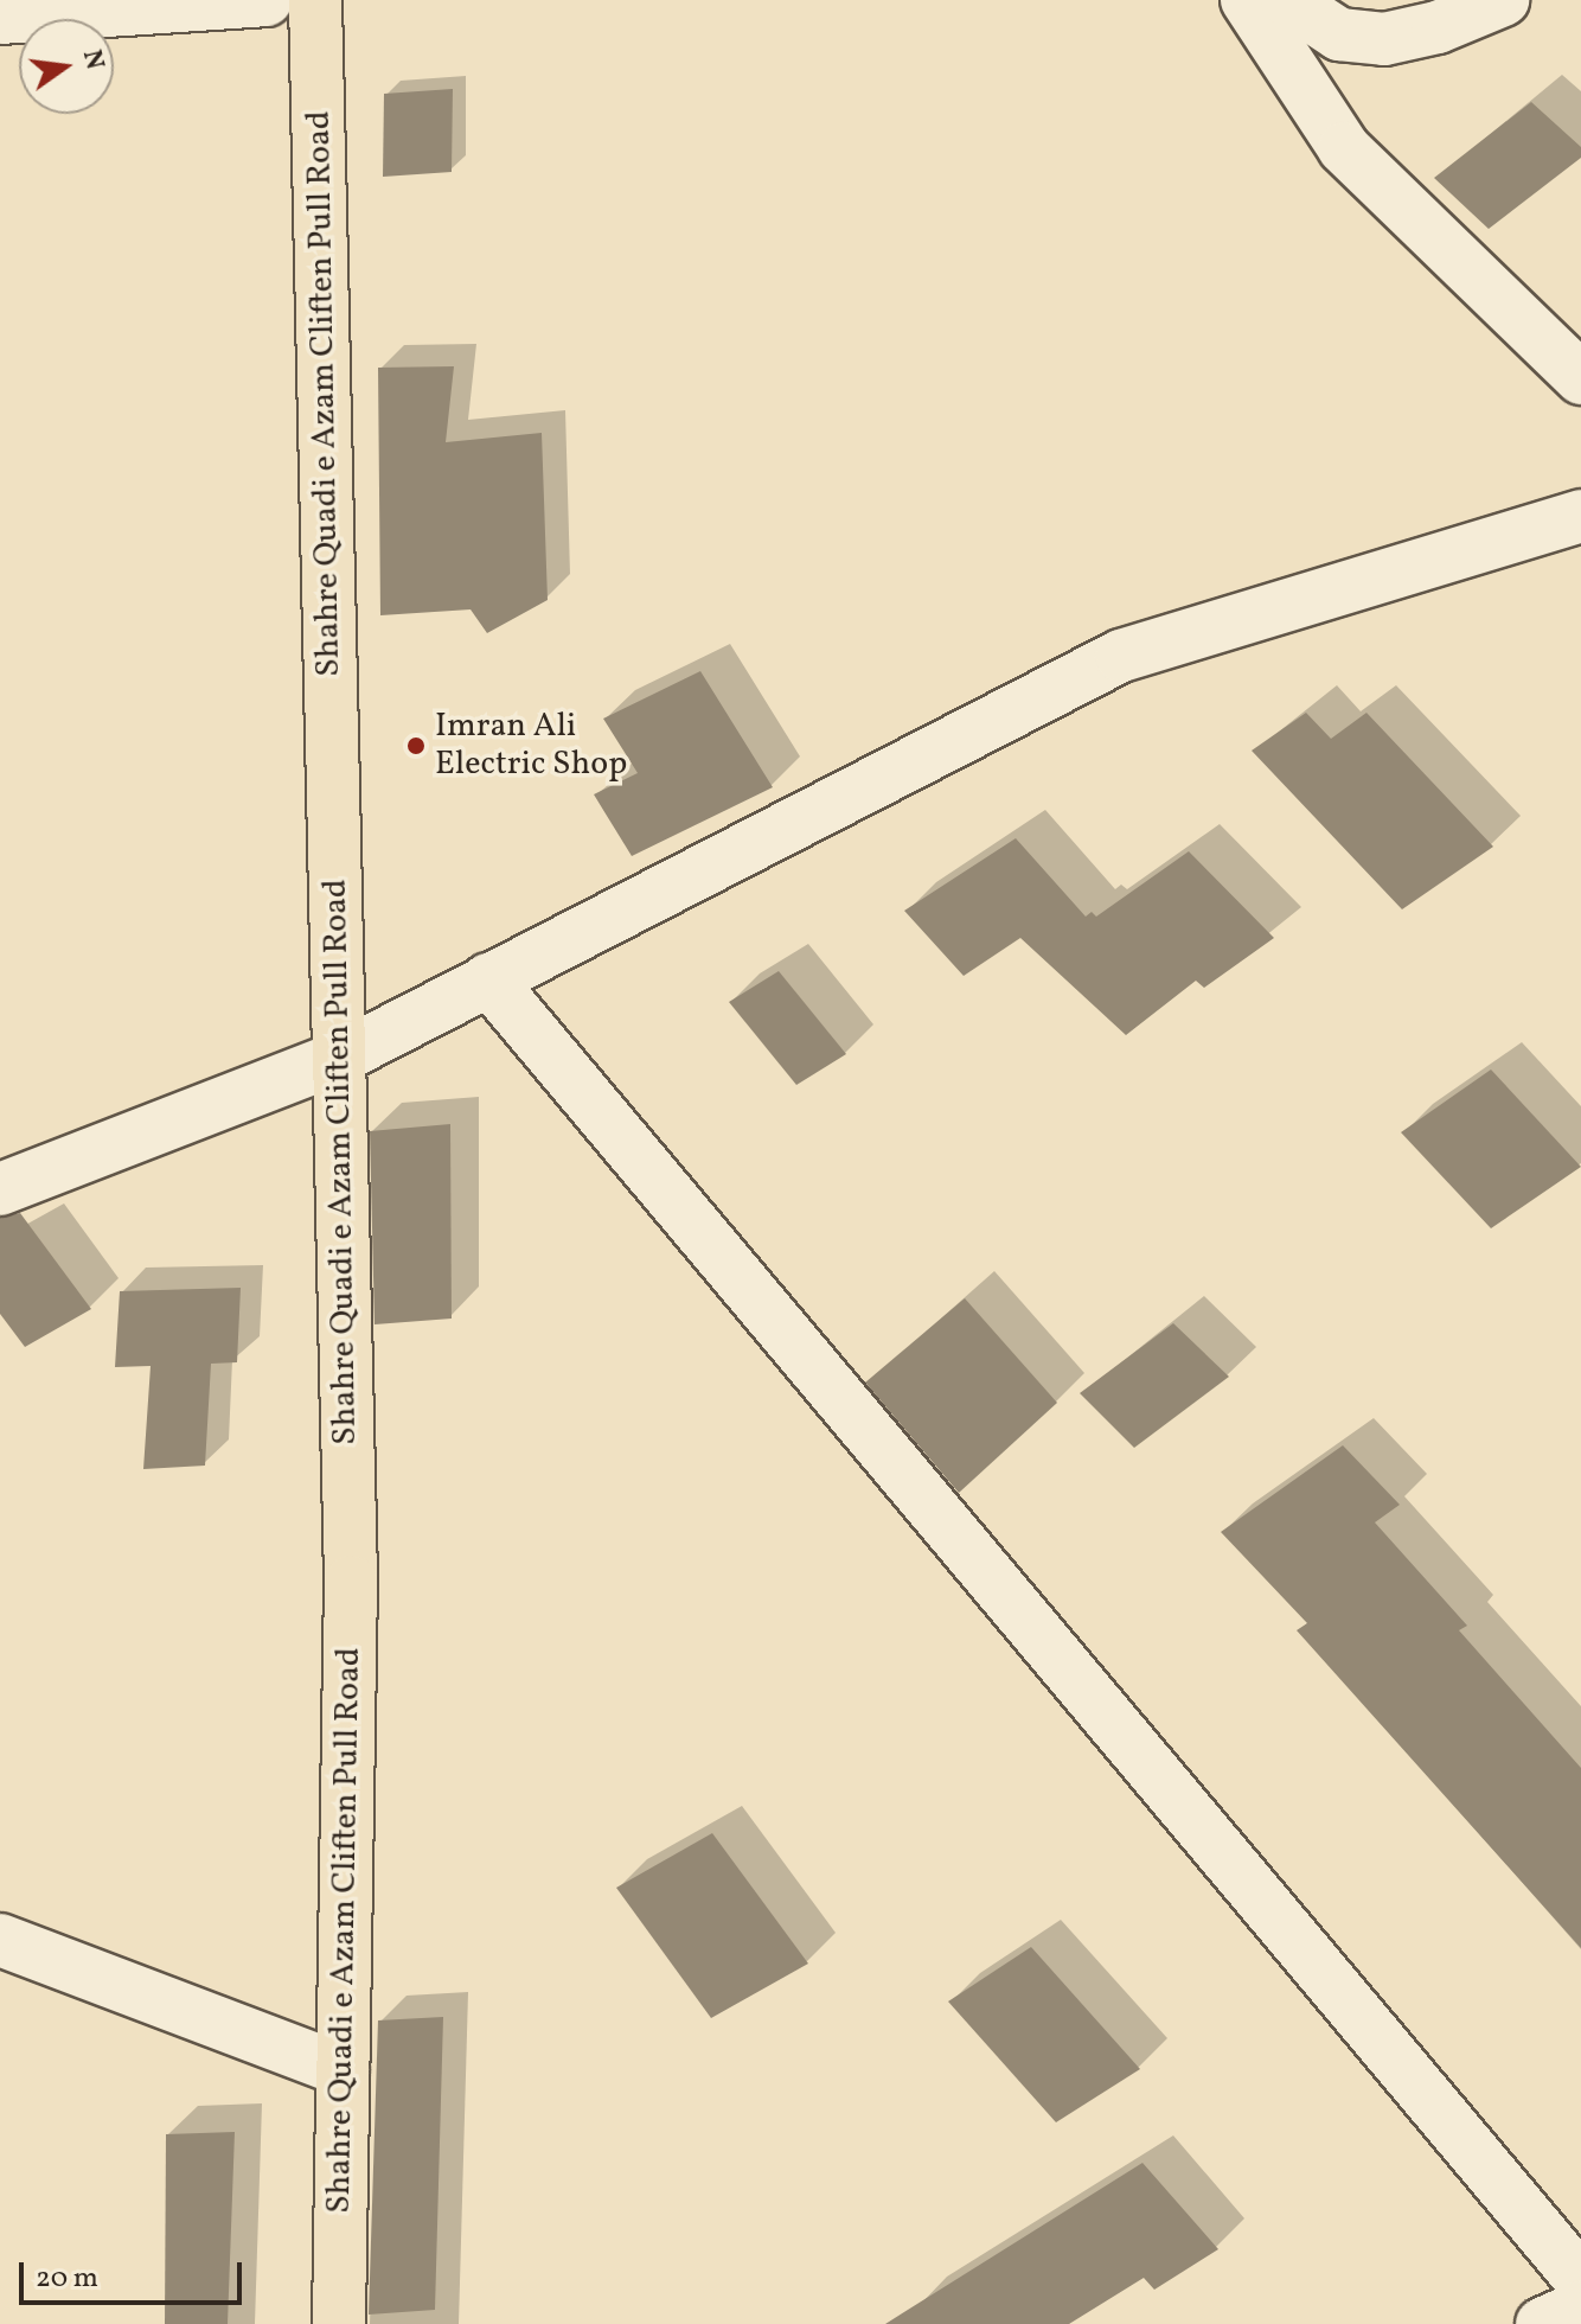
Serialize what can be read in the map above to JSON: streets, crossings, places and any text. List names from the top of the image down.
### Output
{
  "streets": {
    "highway": ["Shahre Quadi e Azam Cliften Pull Road"]
  },
  "places": ["Imran Ali Electric Shop"],
  "scale_bar": "20 m",
  "north": "right"
}
